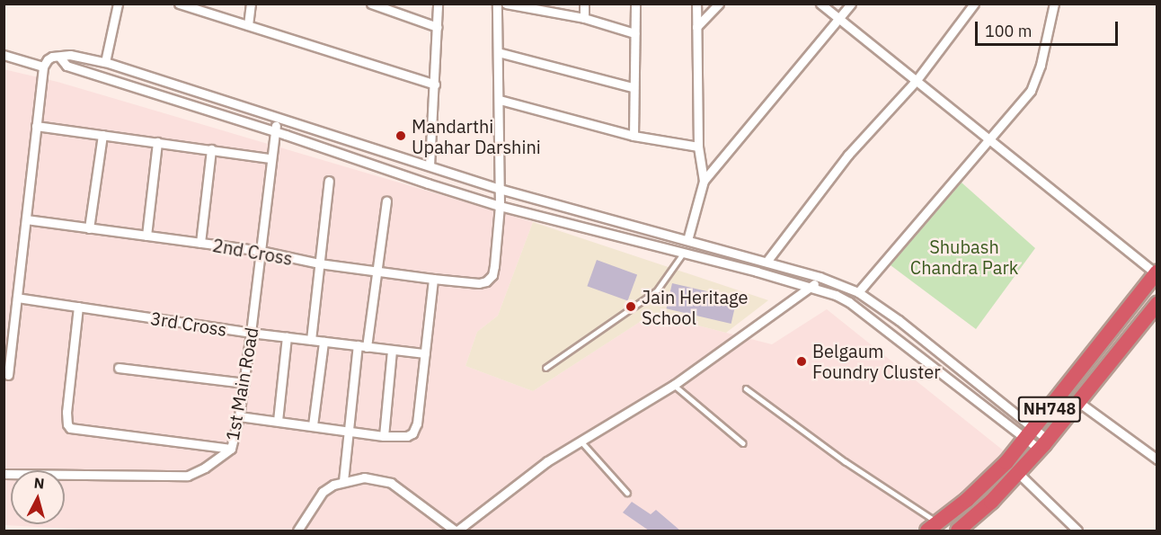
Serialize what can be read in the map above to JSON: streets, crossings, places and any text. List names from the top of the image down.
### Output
{
  "streets": {
    "highway": ["NH748"],
    "street": ["2nd Cross", "3rd Cross", "1st Main Road"]
  },
  "crossings": [
    ["2nd Cross", "1st Main Road"],
    ["3rd Cross", "1st Main Road"]
  ],
  "parks": ["Shubash Chandra Park"],
  "places": ["Mandarthi Upahar Darshini", "Jain Heritage School", "Belgaum Foundry Cluster"],
  "scale_bar": "100 m",
  "north": "top"
}
